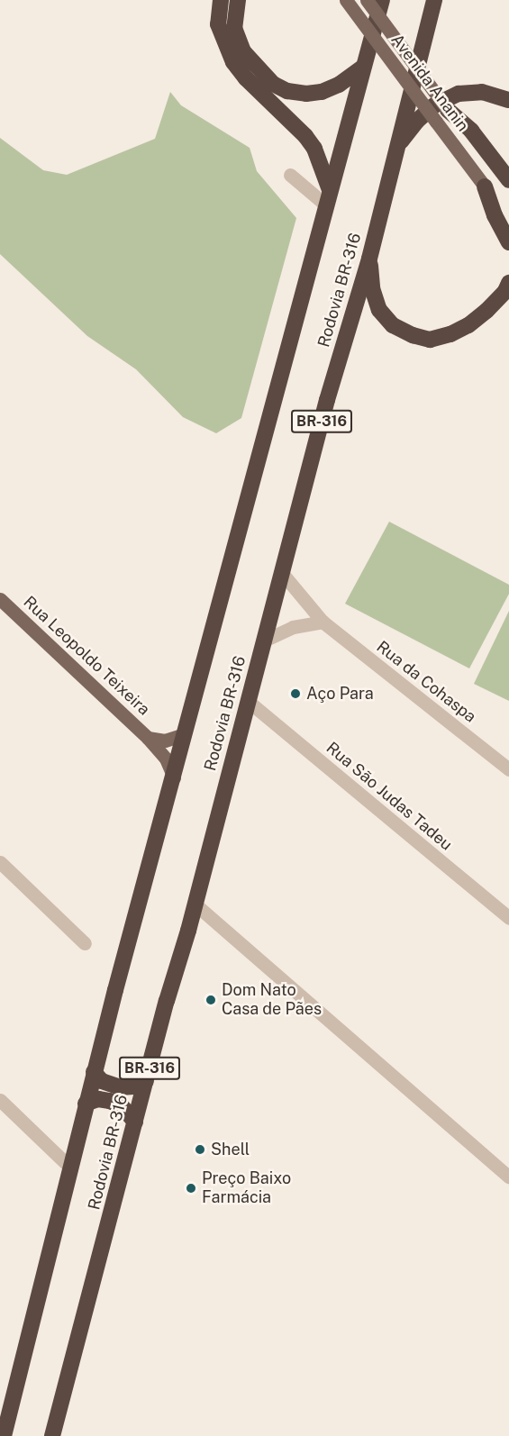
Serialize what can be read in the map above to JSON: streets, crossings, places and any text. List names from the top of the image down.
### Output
{
  "streets": {
    "highway": ["Rodovia BR-316", "BR-316"],
    "main road": ["Avenida Ananin", "Rua Leopoldo Teixeira"],
    "street": ["Rua da Cohaspa", "Rua São Judas Tadeu"]
  },
  "crossings": [
    ["Rodovia BR-316", "BR-316"],
    ["Rodovia BR-316", "Rua Leopoldo Teixeira"],
    ["Rodovia BR-316", "Rua da Cohaspa"],
    ["Rodovia BR-316", "Rua São Judas Tadeu"],
    ["BR-316", "Rua Leopoldo Teixeira"]
  ],
  "places": [
    "Aço Para",
    "Dom Nato Casa de Pães",
    "Shell",
    "Preço Baixo Farmácia"
  ]
}
